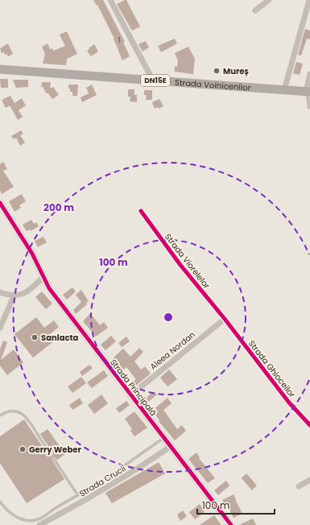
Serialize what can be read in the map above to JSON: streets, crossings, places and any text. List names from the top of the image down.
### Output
{
  "streets": {
    "main road": ["DN15E", "Strada Voinicenilor"],
    "street": [
      "Strada Viorelelor",
      "Aleea Nordan",
      "Strada Ghioceilor",
      "Strada Principală",
      "Strada Crucii"
    ]
  },
  "crossings": [
    ["Strada Viorelelor", "Aleea Nordan"],
    ["Strada Viorelelor", "Strada Ghioceilor"],
    ["Aleea Nordan", "Strada Ghioceilor"],
    ["Aleea Nordan", "Strada Principală"],
    ["Strada Principală", "Strada Crucii"]
  ],
  "places": ["Mureș", "Sanlacta", "Gerry Weber"],
  "house_numbers": ["1"],
  "scale_bar": "100 m",
  "rings": ["200 m", "100 m"]
}
